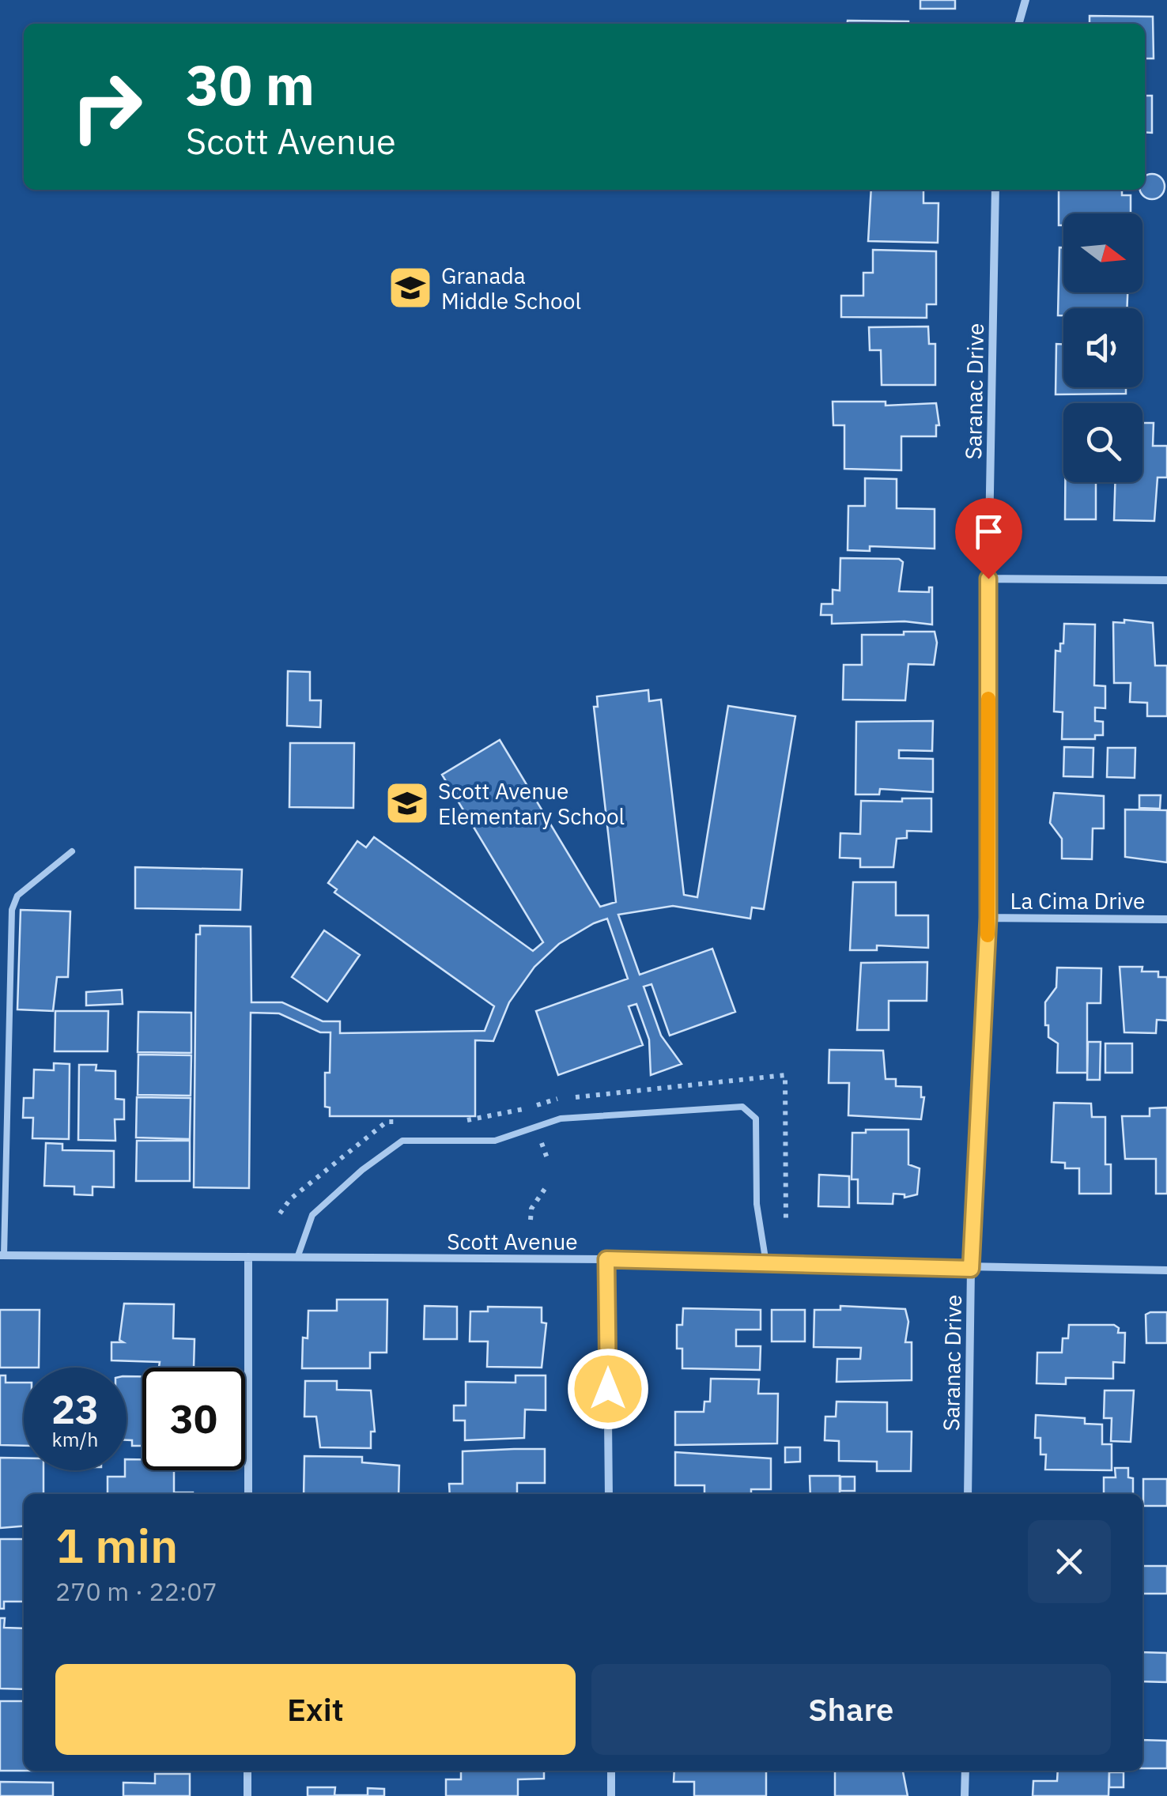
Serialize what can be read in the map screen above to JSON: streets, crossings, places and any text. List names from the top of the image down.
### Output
{
  "streets": {
    "street": ["Saranac Drive", "La Cima Drive", "Scott Avenue"]
  },
  "crossings": [
    ["Saranac Drive", "La Cima Drive"],
    ["Saranac Drive", "Scott Avenue"]
  ],
  "places": {
    "school or university": ["Granada Middle School", "Scott Avenue Elementary School"]
  },
  "north": "right",
  "page": {
    "turn": ["30 m", "Scott Avenue"],
    "speed": "23 km/h",
    "limit": "30",
    "heading": ["1 min", "270 m · 22:07"],
    "buttons": ["Exit", "Share"]
  }
}
